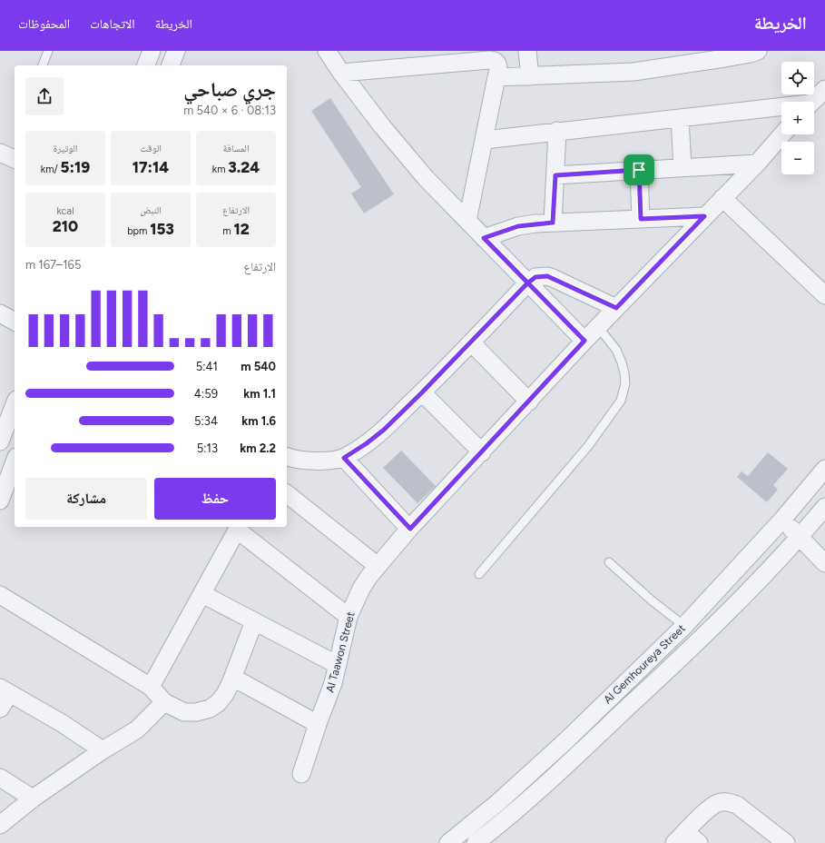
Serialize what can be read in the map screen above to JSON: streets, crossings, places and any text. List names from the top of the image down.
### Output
{
  "streets": {
    "street": ["Al Taawon Street", "Al Gemhoureya Street"]
  },
  "page": {
    "header": "الخريطة",
    "nav": ["الخريطة", "الاتجاهات", "المحفوظات"],
    "map_buttons": ["+", "−"],
    "heading": ["جري صباحي", "08:13 · 6 × 540 m"],
    "stats": [
      ["المسافة", "3.24 km"],
      ["الوقت", "17:14"],
      ["الوتيرة", "5:19 /km"],
      ["الارتفاع", "12 m"],
      ["النبض", "153 bpm"],
      ["kcal", "210"]
    ],
    "chart": ["الارتفاع", "165–167 m"],
    "list": [
      {
        "name": "540 m",
        "note": "5:41"
      },
      {
        "name": "1.1 km",
        "note": "4:59"
      },
      {
        "name": "1.6 km",
        "note": "5:34"
      },
      {
        "name": "2.2 km",
        "note": "5:13"
      }
    ],
    "buttons": ["حفظ", "مشاركة"]
  }
}
